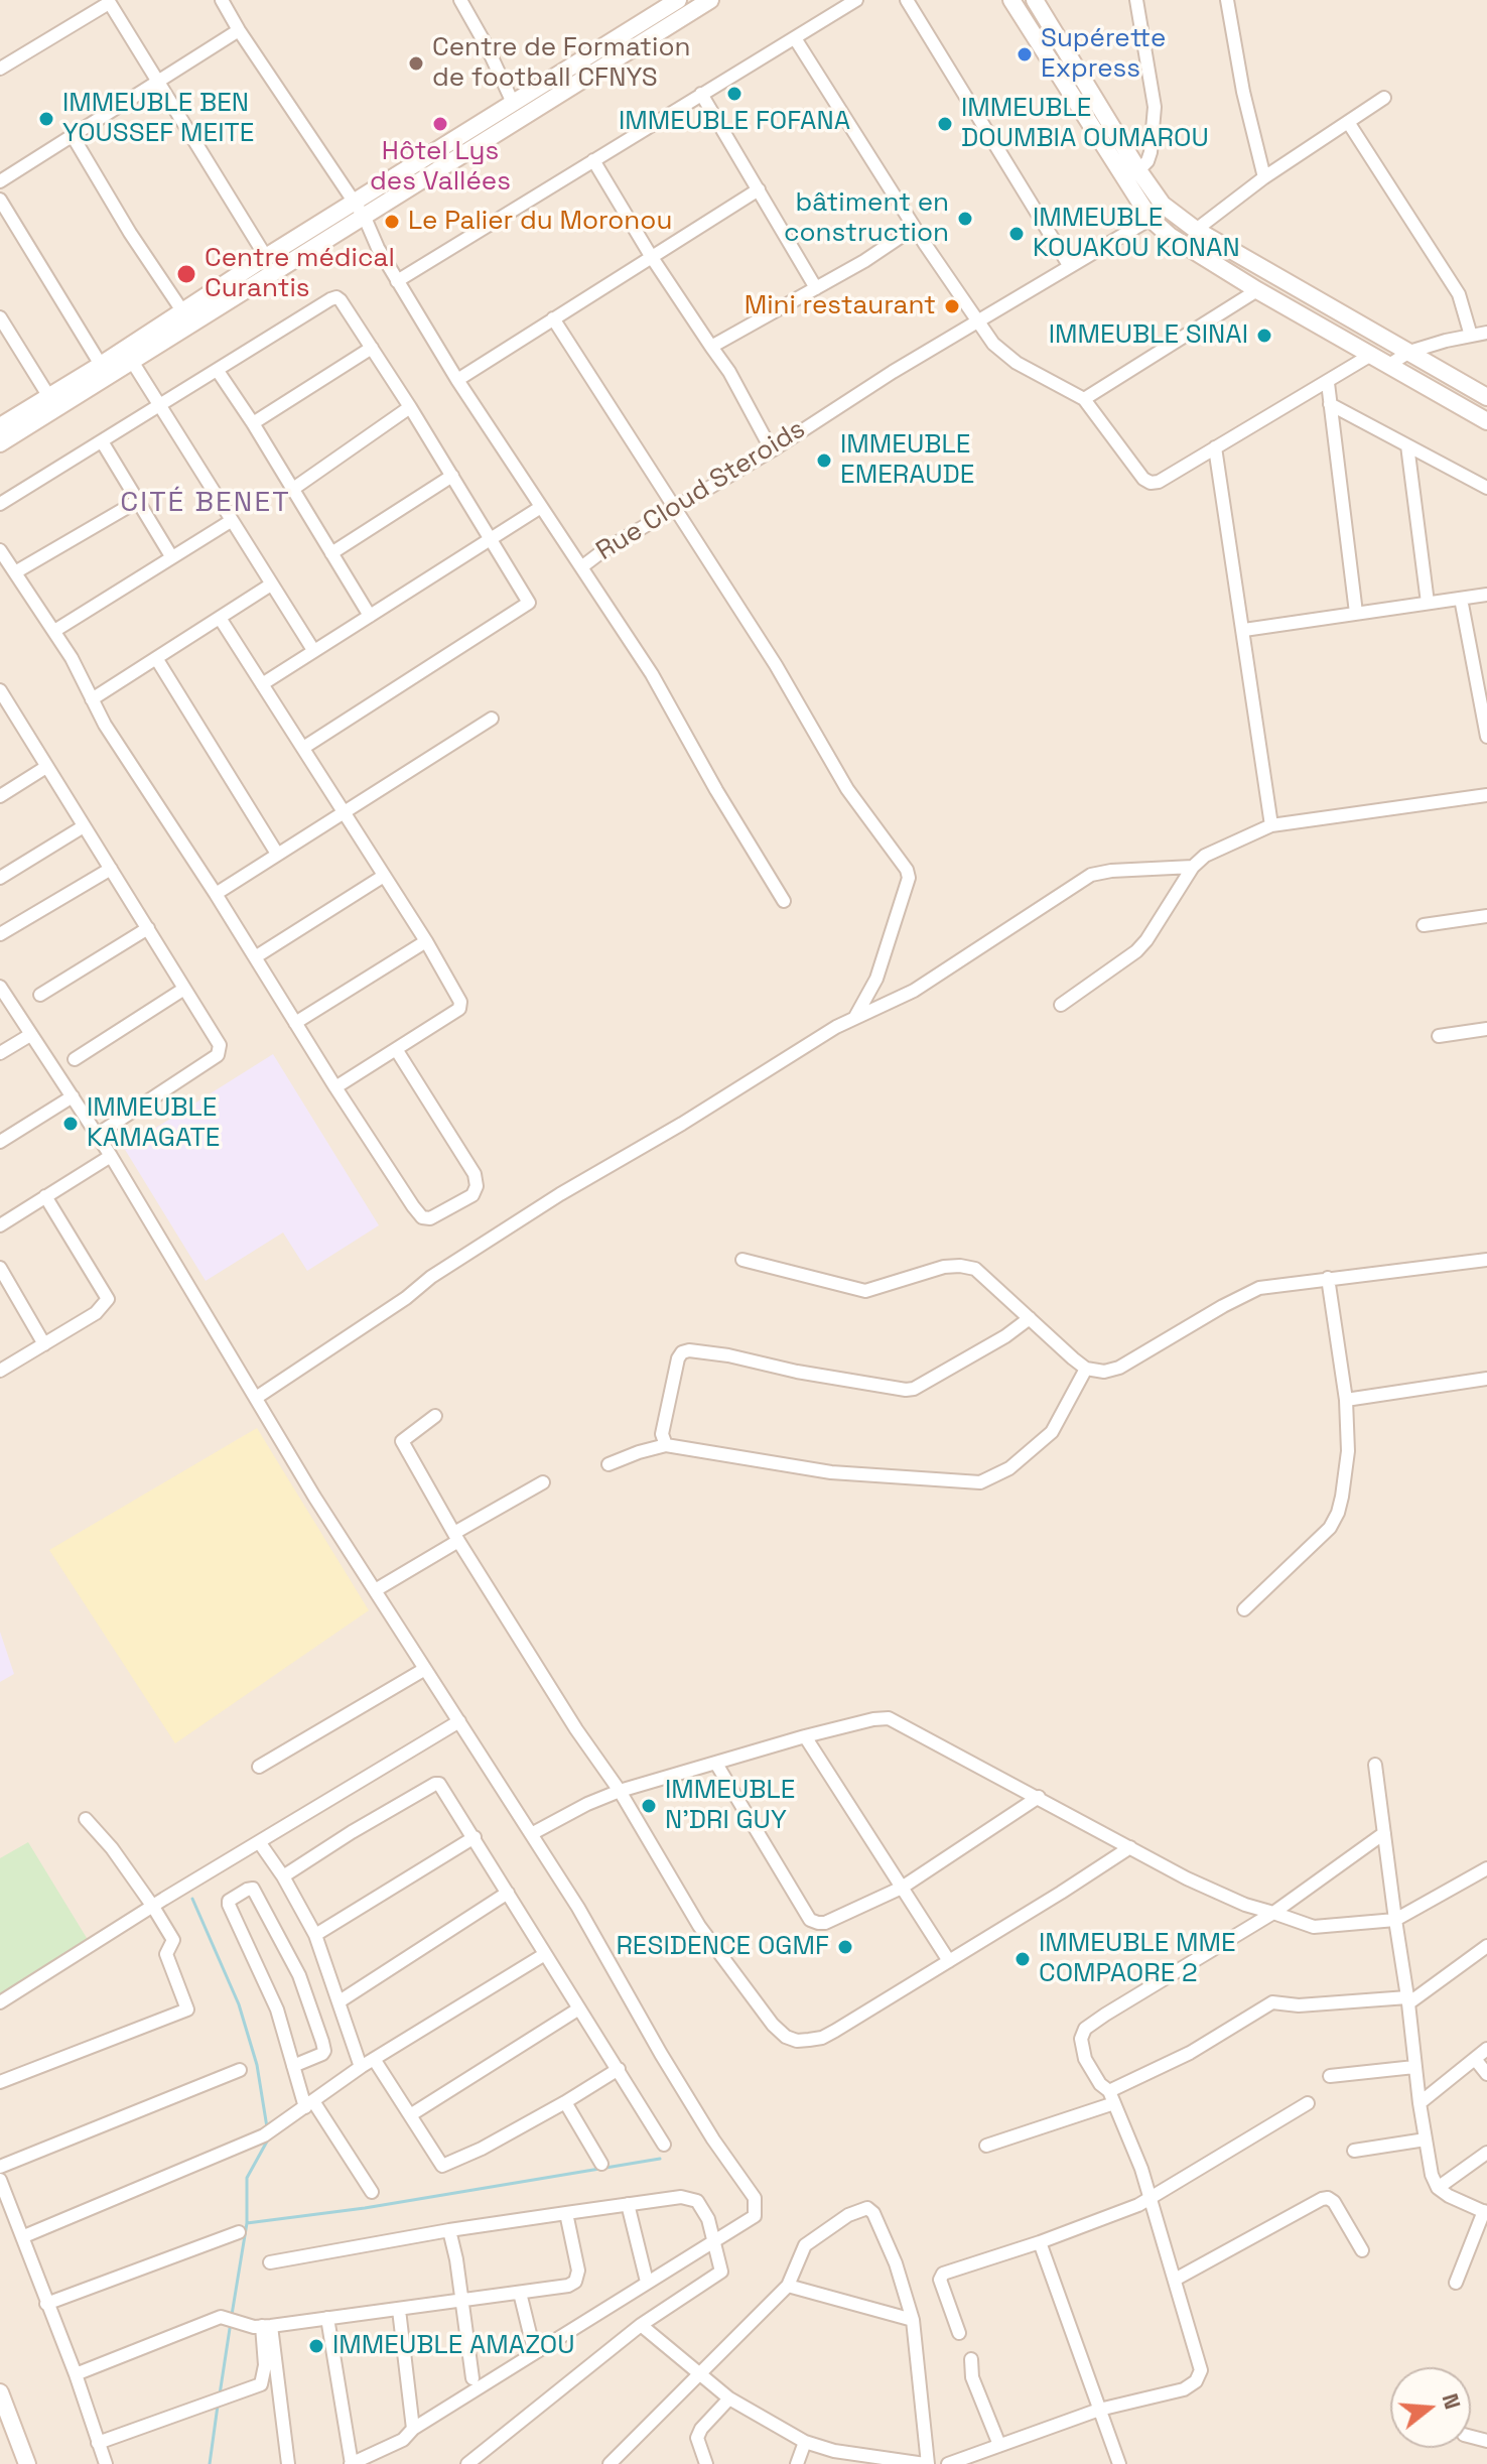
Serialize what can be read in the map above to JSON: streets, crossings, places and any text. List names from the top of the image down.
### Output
{
  "streets": {
    "street": ["Rue Cloud Steroids"]
  },
  "districts": ["CITÉ BENET"],
  "places": [
    "Supérette Express",
    "Centre de Formation de football CFNYS",
    "IMMEUBLE FOFANA",
    "IMMEUBLE BEN YOUSSEF MEITE",
    "Hôtel Lys des Vallées",
    "IMMEUBLE DOUMBIA OUMAROU",
    "bâtiment en construction",
    "Le Palier du Moronou",
    "IMMEUBLE KOUAKOU KONAN",
    "Centre médical Curantis",
    "Mini restaurant",
    "IMMEUBLE SINAI",
    "IMMEUBLE EMERAUDE",
    "IMMEUBLE KAMAGATE",
    "IMMEUBLE N'DRI GUY",
    "RESIDENCE OGMF",
    "IMMEUBLE MME COMPAORE 2",
    "IMMEUBLE AMAZOU"
  ],
  "north": "right"
}
